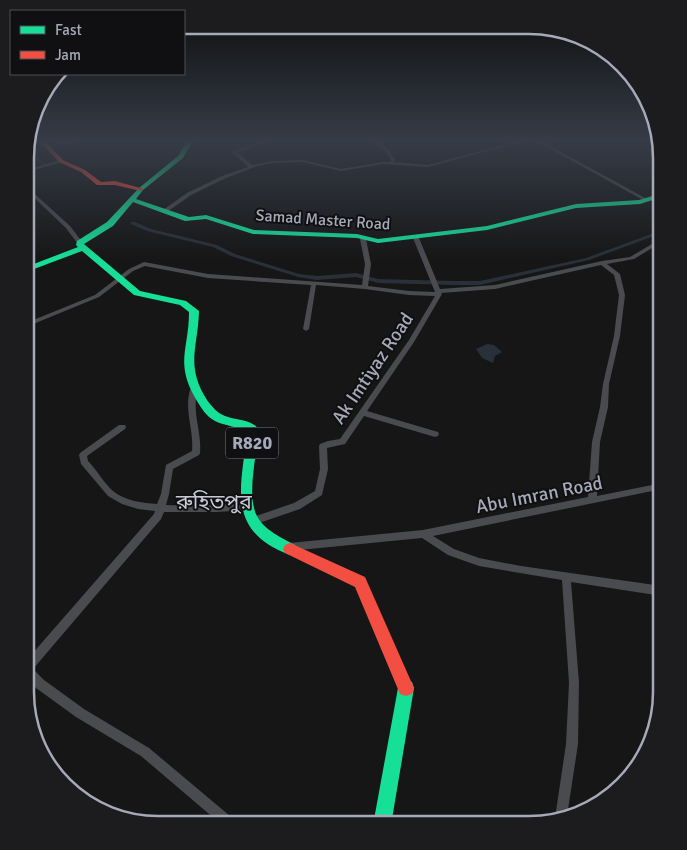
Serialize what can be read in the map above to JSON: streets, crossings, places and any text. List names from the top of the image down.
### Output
{
  "streets": {
    "main road": ["Samad Master Road", "R820"],
    "street": ["Ak Imtiyaz Road", "Abu Imran Road"]
  },
  "crossings": [
    ["Ak Imtiyaz Road", "R820"]
  ],
  "districts": ["রুহিতপুর"],
  "legend": ["Fast", "Jam"]
}
